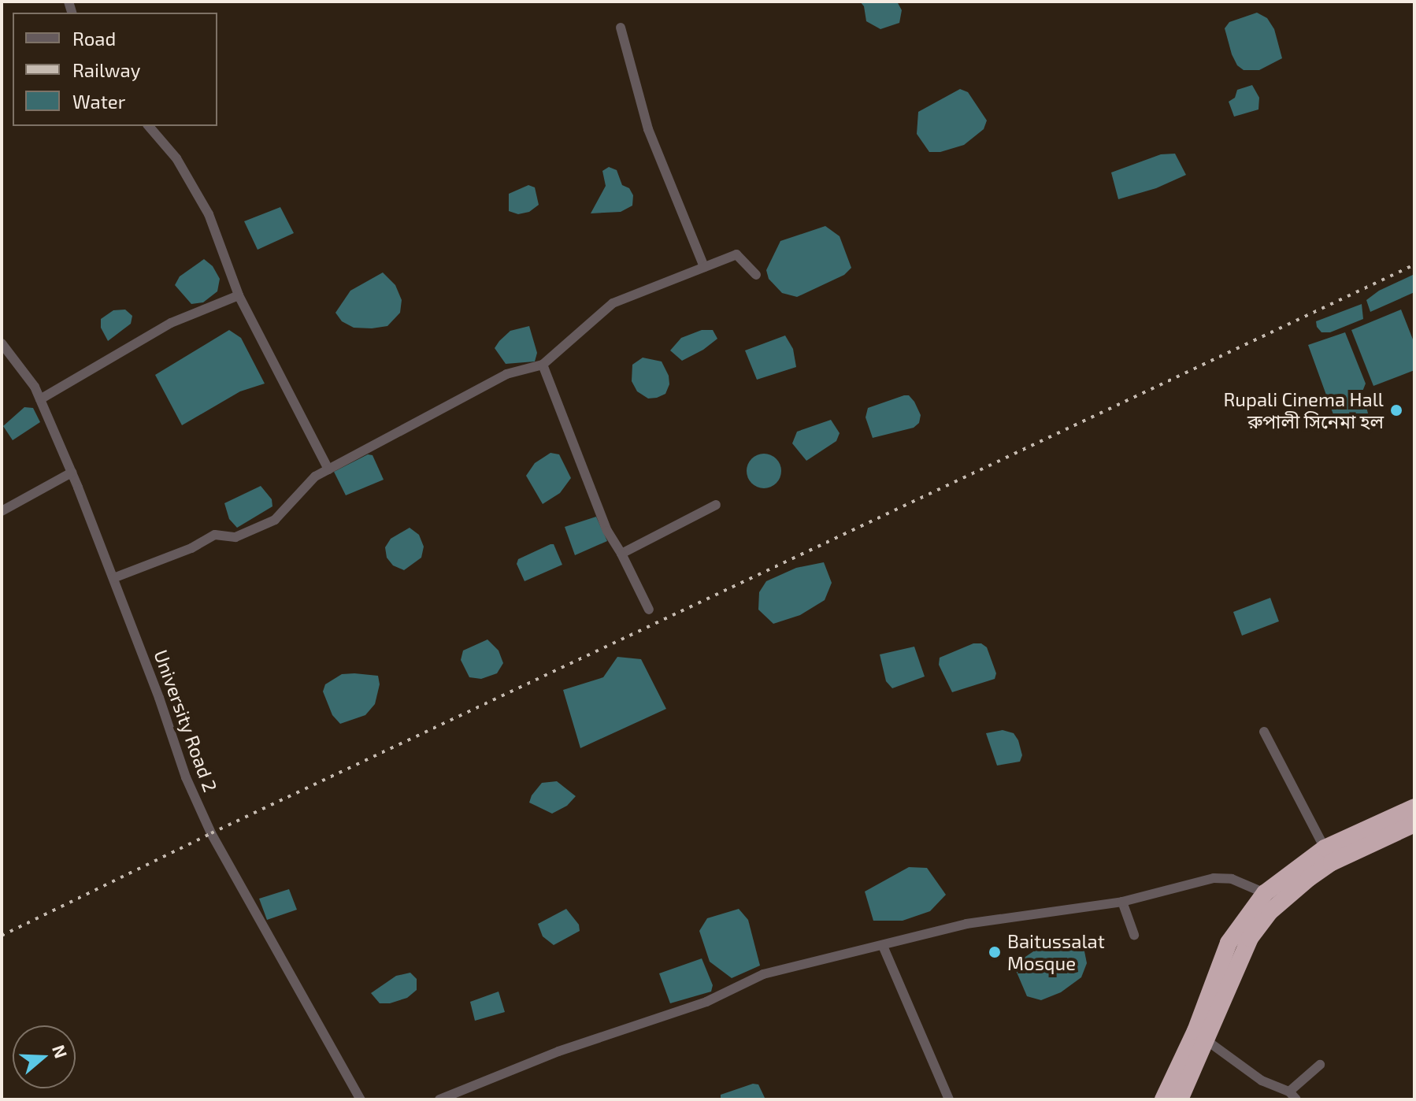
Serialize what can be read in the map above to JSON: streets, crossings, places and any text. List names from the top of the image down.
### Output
{
  "streets": {
    "street": ["University Road 2"]
  },
  "places": ["Rupali Cinema Hall রুপালী সিনেমা হল", "Baitussalat Mosque"],
  "legend": ["Road", "Railway", "Water"],
  "north": "right"
}
